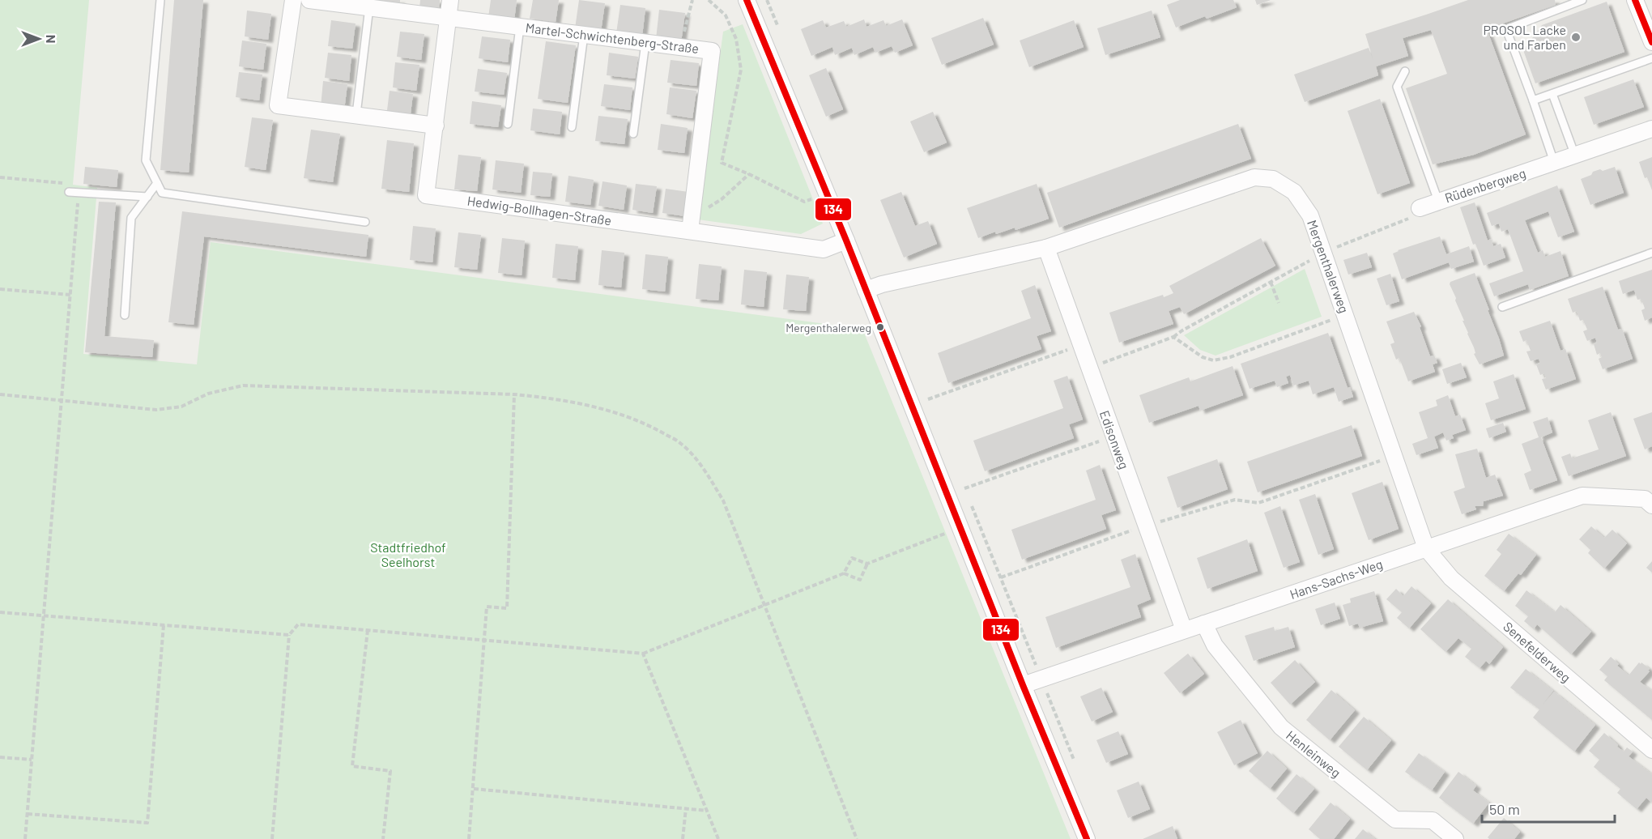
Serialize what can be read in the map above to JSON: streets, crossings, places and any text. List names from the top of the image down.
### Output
{
  "streets": {
    "street": [
      "Martel-Schwichtenberg-Straße",
      "Rüdenbergweg",
      "Hedwig-Bollhagen-Straße",
      "Mergenthalerweg",
      "Edisonweg",
      "Hans-Sachs-Weg",
      "Senefelderweg",
      "Henleinweg"
    ]
  },
  "crossings": [
    ["Martel-Schwichtenberg-Straße", "Hedwig-Bollhagen-Straße"],
    ["Mergenthalerweg", "Edisonweg"],
    ["Mergenthalerweg", "Hans-Sachs-Weg"],
    ["Mergenthalerweg", "Senefelderweg"],
    ["Edisonweg", "Hans-Sachs-Weg"],
    ["Hans-Sachs-Weg", "Senefelderweg"],
    ["Hans-Sachs-Weg", "Henleinweg"]
  ],
  "parks": ["Stadtfriedhof Seelhorst"],
  "places": ["PROSOL Lacke und Farben", "Mergenthalerweg"],
  "lines": ["transit line 134"],
  "scale_bar": "50 m",
  "north": "right"
}
